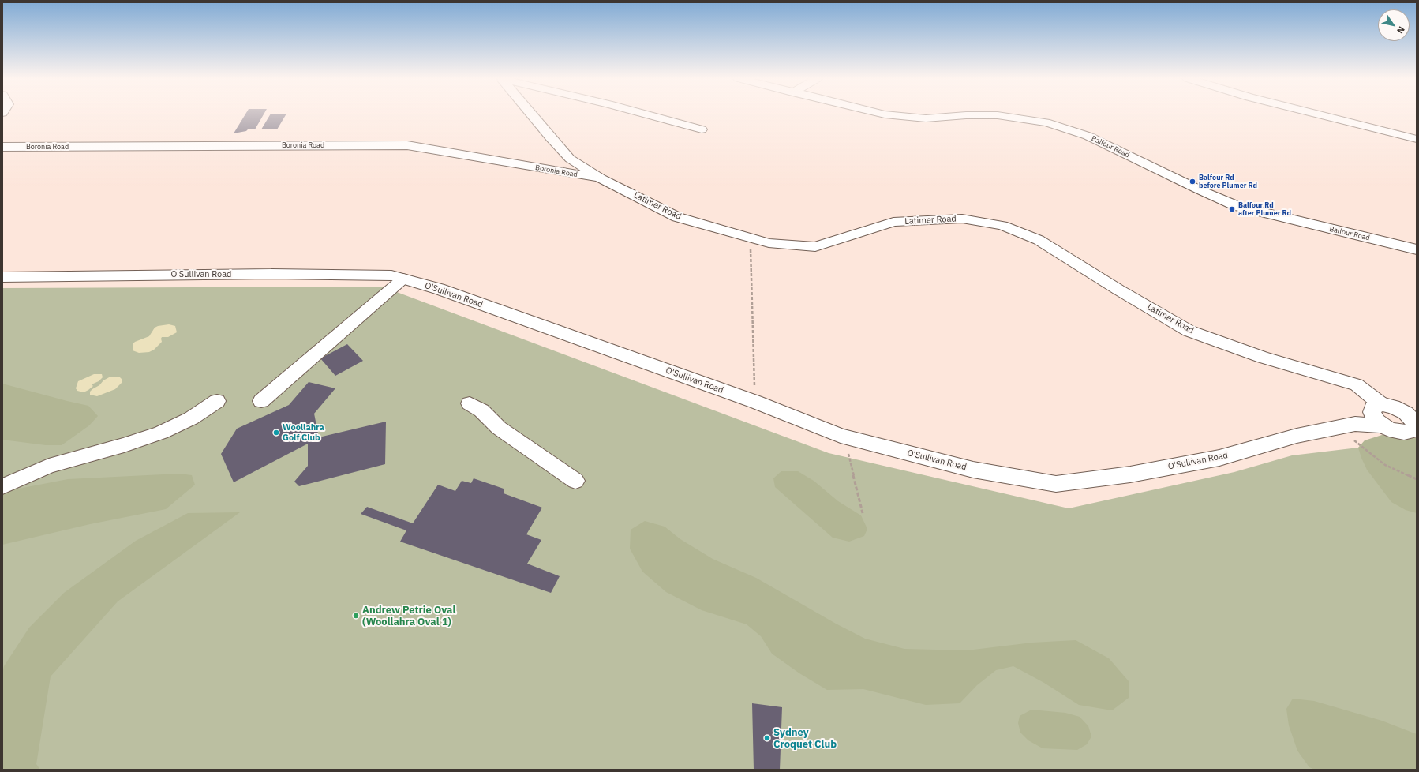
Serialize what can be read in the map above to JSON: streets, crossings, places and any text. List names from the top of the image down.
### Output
{
  "streets": {
    "main road": ["O'Sullivan Road"],
    "street": ["Boronia Road", "Balfour Road", "Latimer Road"]
  },
  "crossings": [
    ["Boronia Road", "Latimer Road"]
  ],
  "places": [
    "Balfour Rd before Plumer Rd",
    "Balfour Rd after Plumer Rd",
    "Woollahra Golf Club",
    "Andrew Petrie Oval (Woollahra Oval 1)",
    "Sydney Croquet Club"
  ],
  "north": "bottom right"
}
